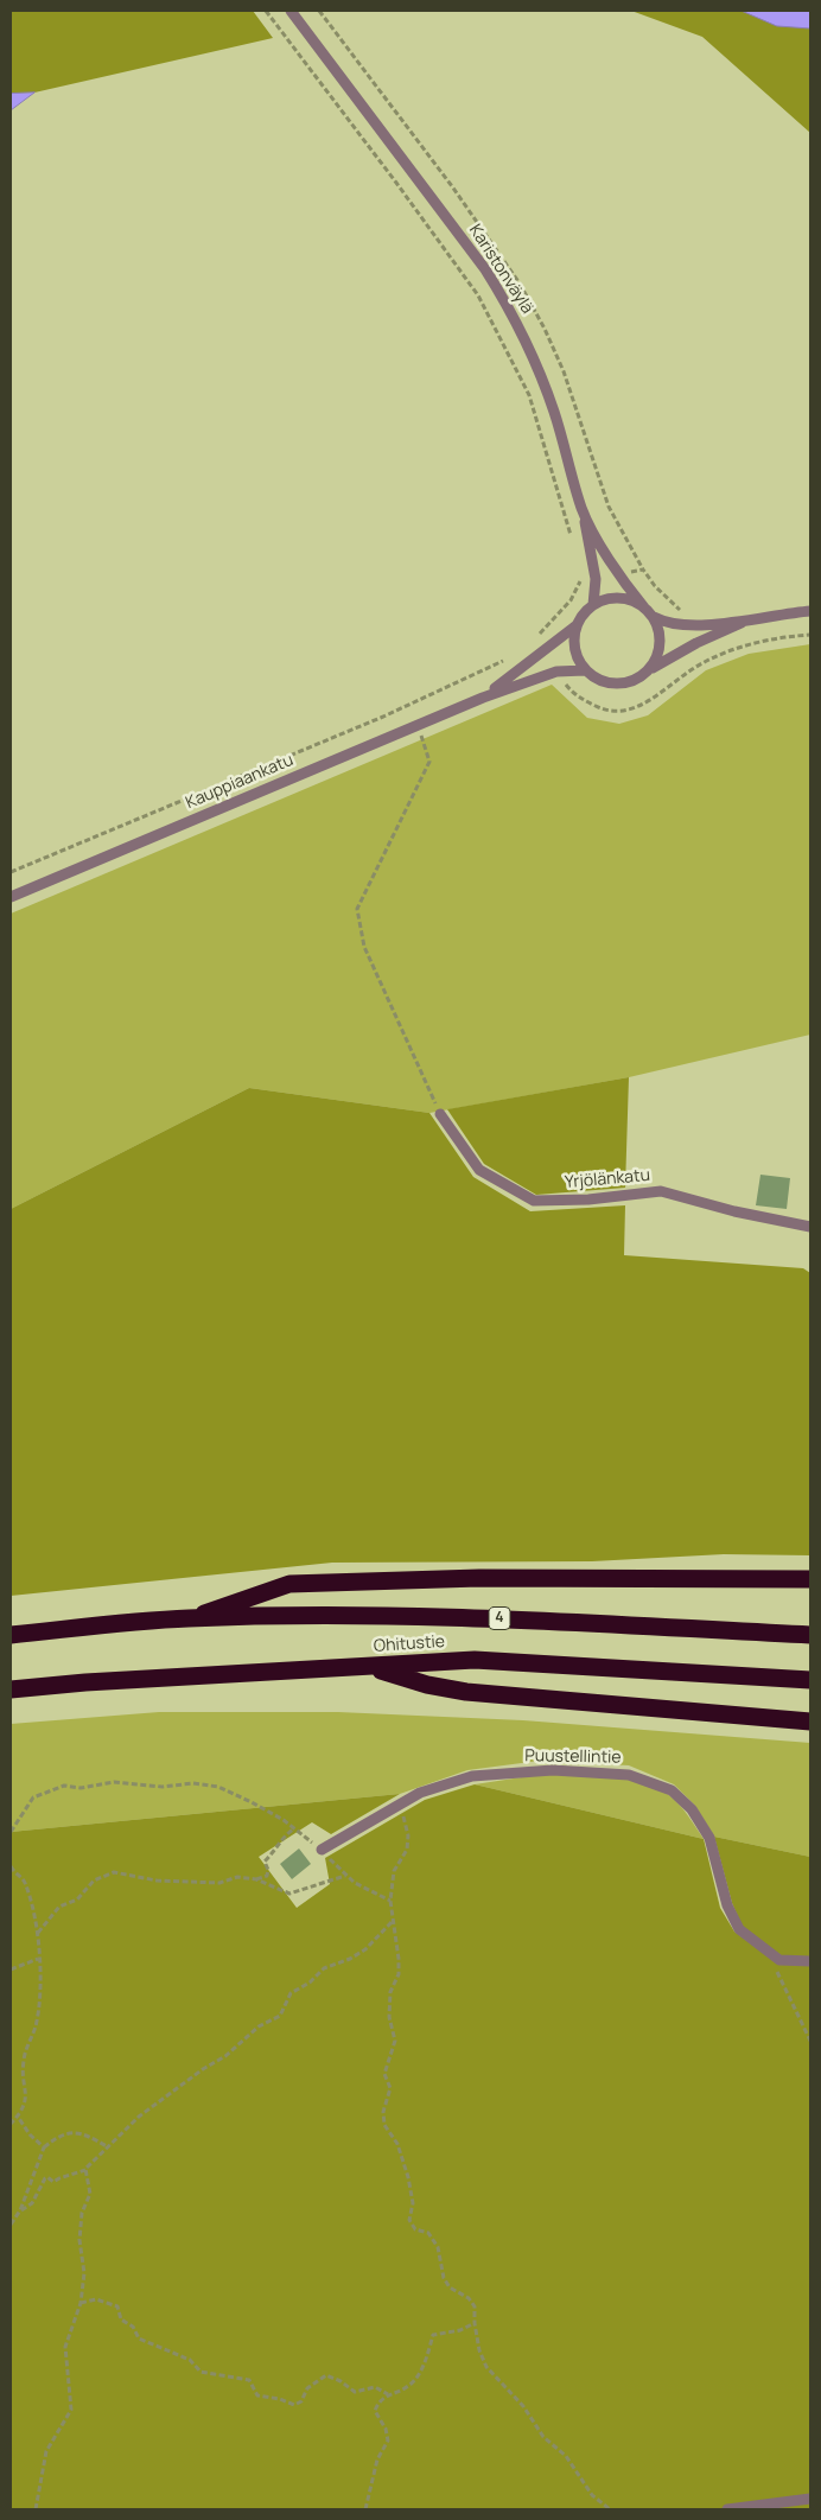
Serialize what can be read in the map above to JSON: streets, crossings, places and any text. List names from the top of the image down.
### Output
{
  "streets": {
    "highway": ["4", "Ohitustie"],
    "street": [
      "Karistonväylä",
      "Kauppiaankatu",
      "Yrjölänkatu",
      "Puustellintie"
    ]
  },
  "crossings": [
    ["Karistonväylä", "Kauppiaankatu"]
  ]
}
